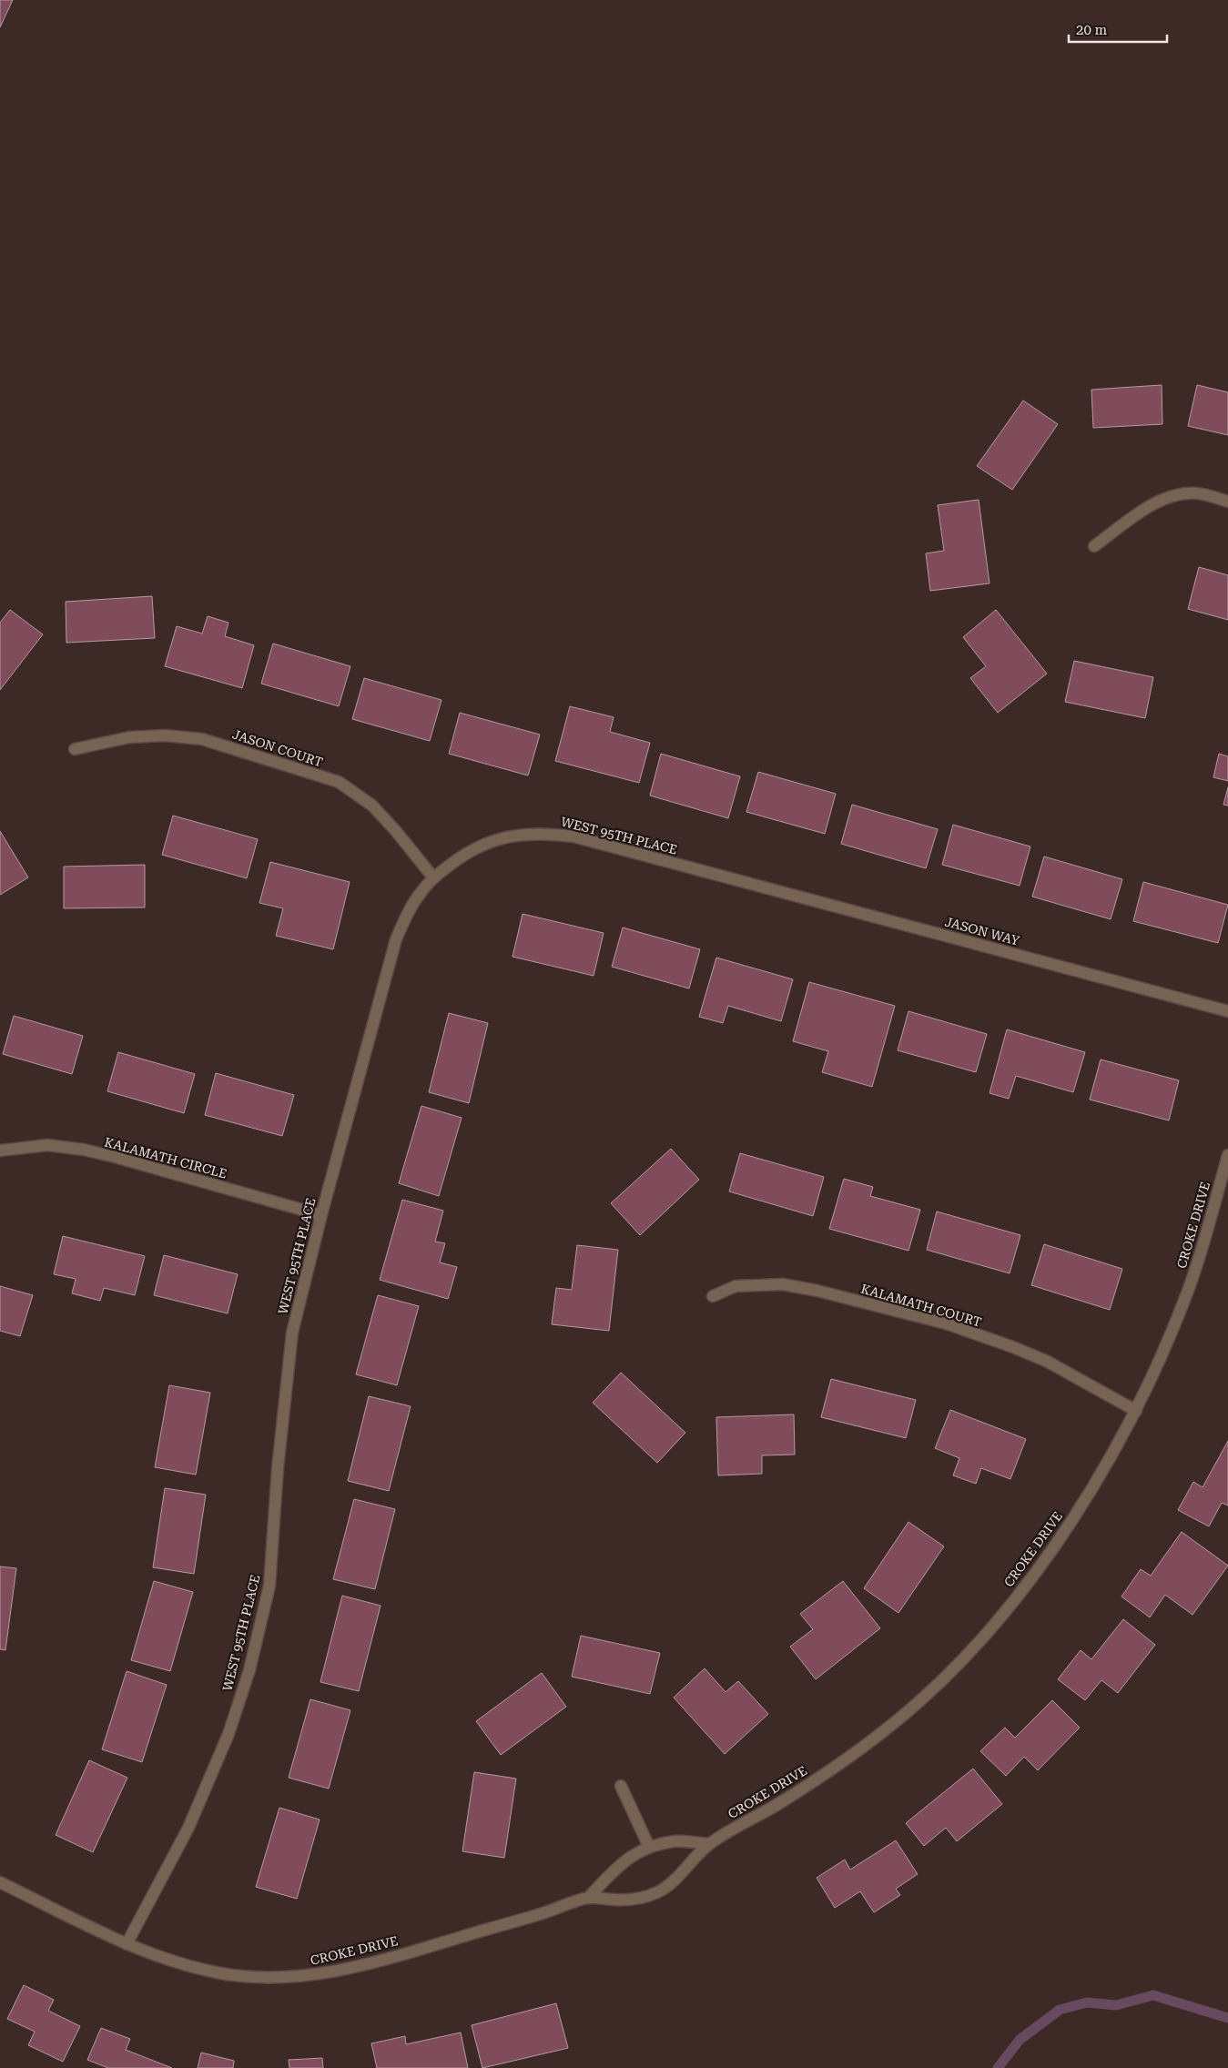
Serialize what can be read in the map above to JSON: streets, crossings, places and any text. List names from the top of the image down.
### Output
{
  "streets": {
    "street": [
      "JASON COURT",
      "WEST 95TH PLACE",
      "JASON WAY",
      "KALAMATH CIRCLE",
      "CROKE DRIVE",
      "KALAMATH COURT"
    ]
  },
  "crossings": [
    ["JASON COURT", "WEST 95TH PLACE"],
    ["WEST 95TH PLACE", "JASON WAY"],
    ["WEST 95TH PLACE", "KALAMATH CIRCLE"],
    ["WEST 95TH PLACE", "CROKE DRIVE"],
    ["CROKE DRIVE", "KALAMATH COURT"]
  ],
  "scale_bar": "20 m"
}
